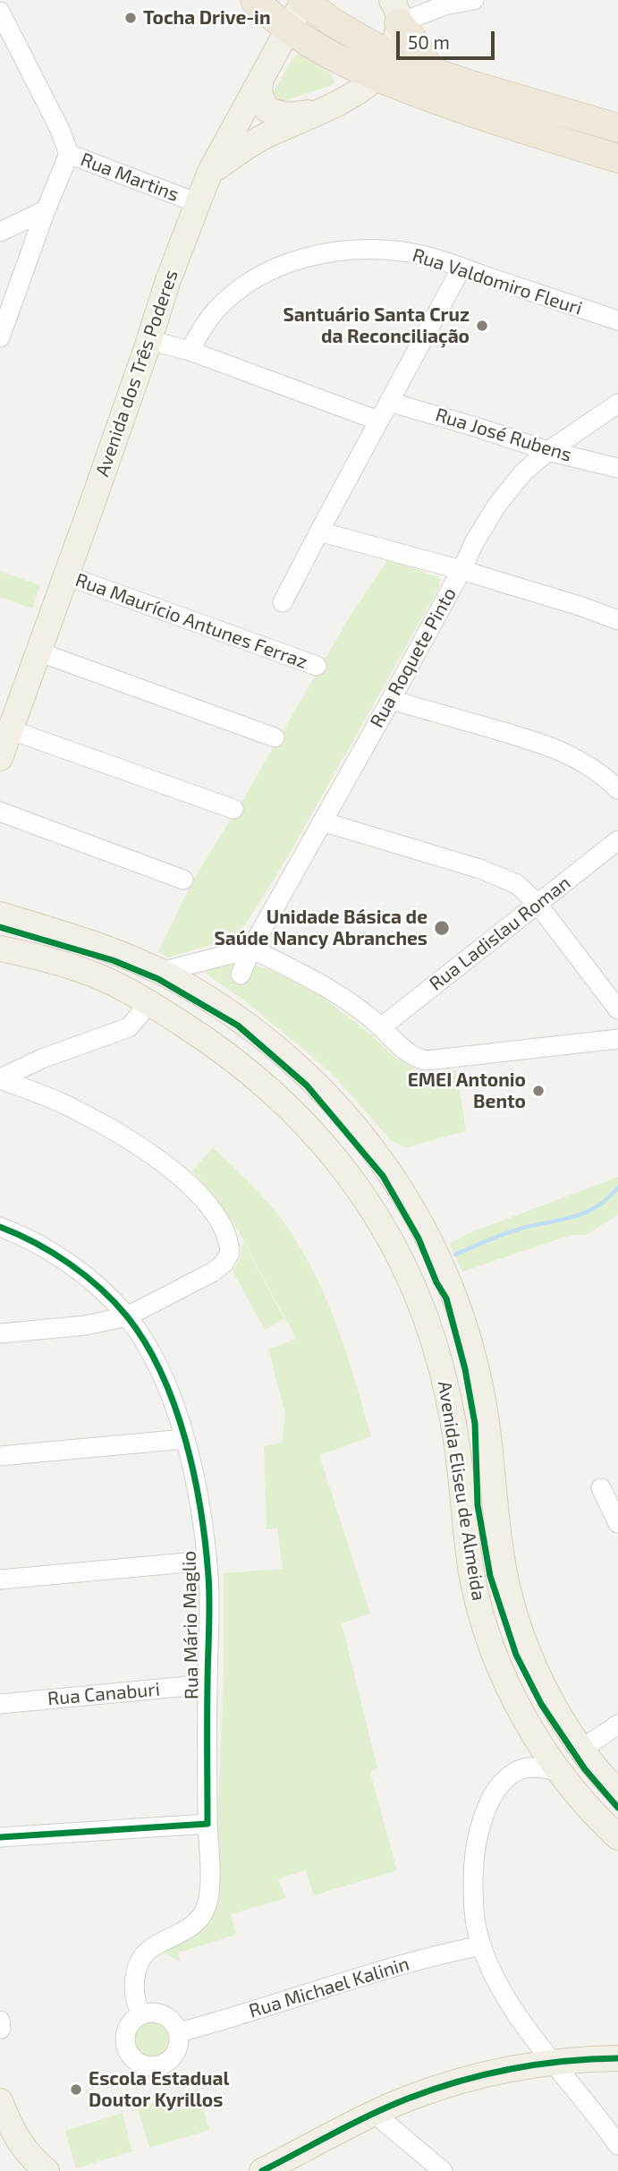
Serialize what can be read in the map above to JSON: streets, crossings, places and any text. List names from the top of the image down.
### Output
{
  "streets": {
    "main road": ["Avenida dos Três Poderes", "Avenida Eliseu de Almeida"],
    "street": [
      "Rua Martins",
      "Rua Valdomiro Fleuri",
      "Rua José Rubens",
      "Rua Maurício Antunes Ferraz",
      "Rua Roquete Pinto",
      "Rua Ladislau Roman",
      "Rua Mário Maglio",
      "Rua Canaburi",
      "Rua Michael Kalinin"
    ]
  },
  "crossings": [
    ["Rua Martins", "Avenida dos Três Poderes"],
    ["Avenida dos Três Poderes", "Rua Maurício Antunes Ferraz"],
    ["Rua José Rubens", "Rua Roquete Pinto"],
    ["Rua Mário Maglio", "Rua Canaburi"],
    ["Rua Mário Maglio", "Rua Michael Kalinin"]
  ],
  "places": [
    "Tocha Drive-in",
    "Santuário Santa Cruz da Reconciliação",
    "Unidade Básica de Saúde Nancy Abranches",
    "EMEI Antonio Bento",
    "Escola Estadual Doutor Kyrillos"
  ],
  "scale_bar": "50 m"
}
